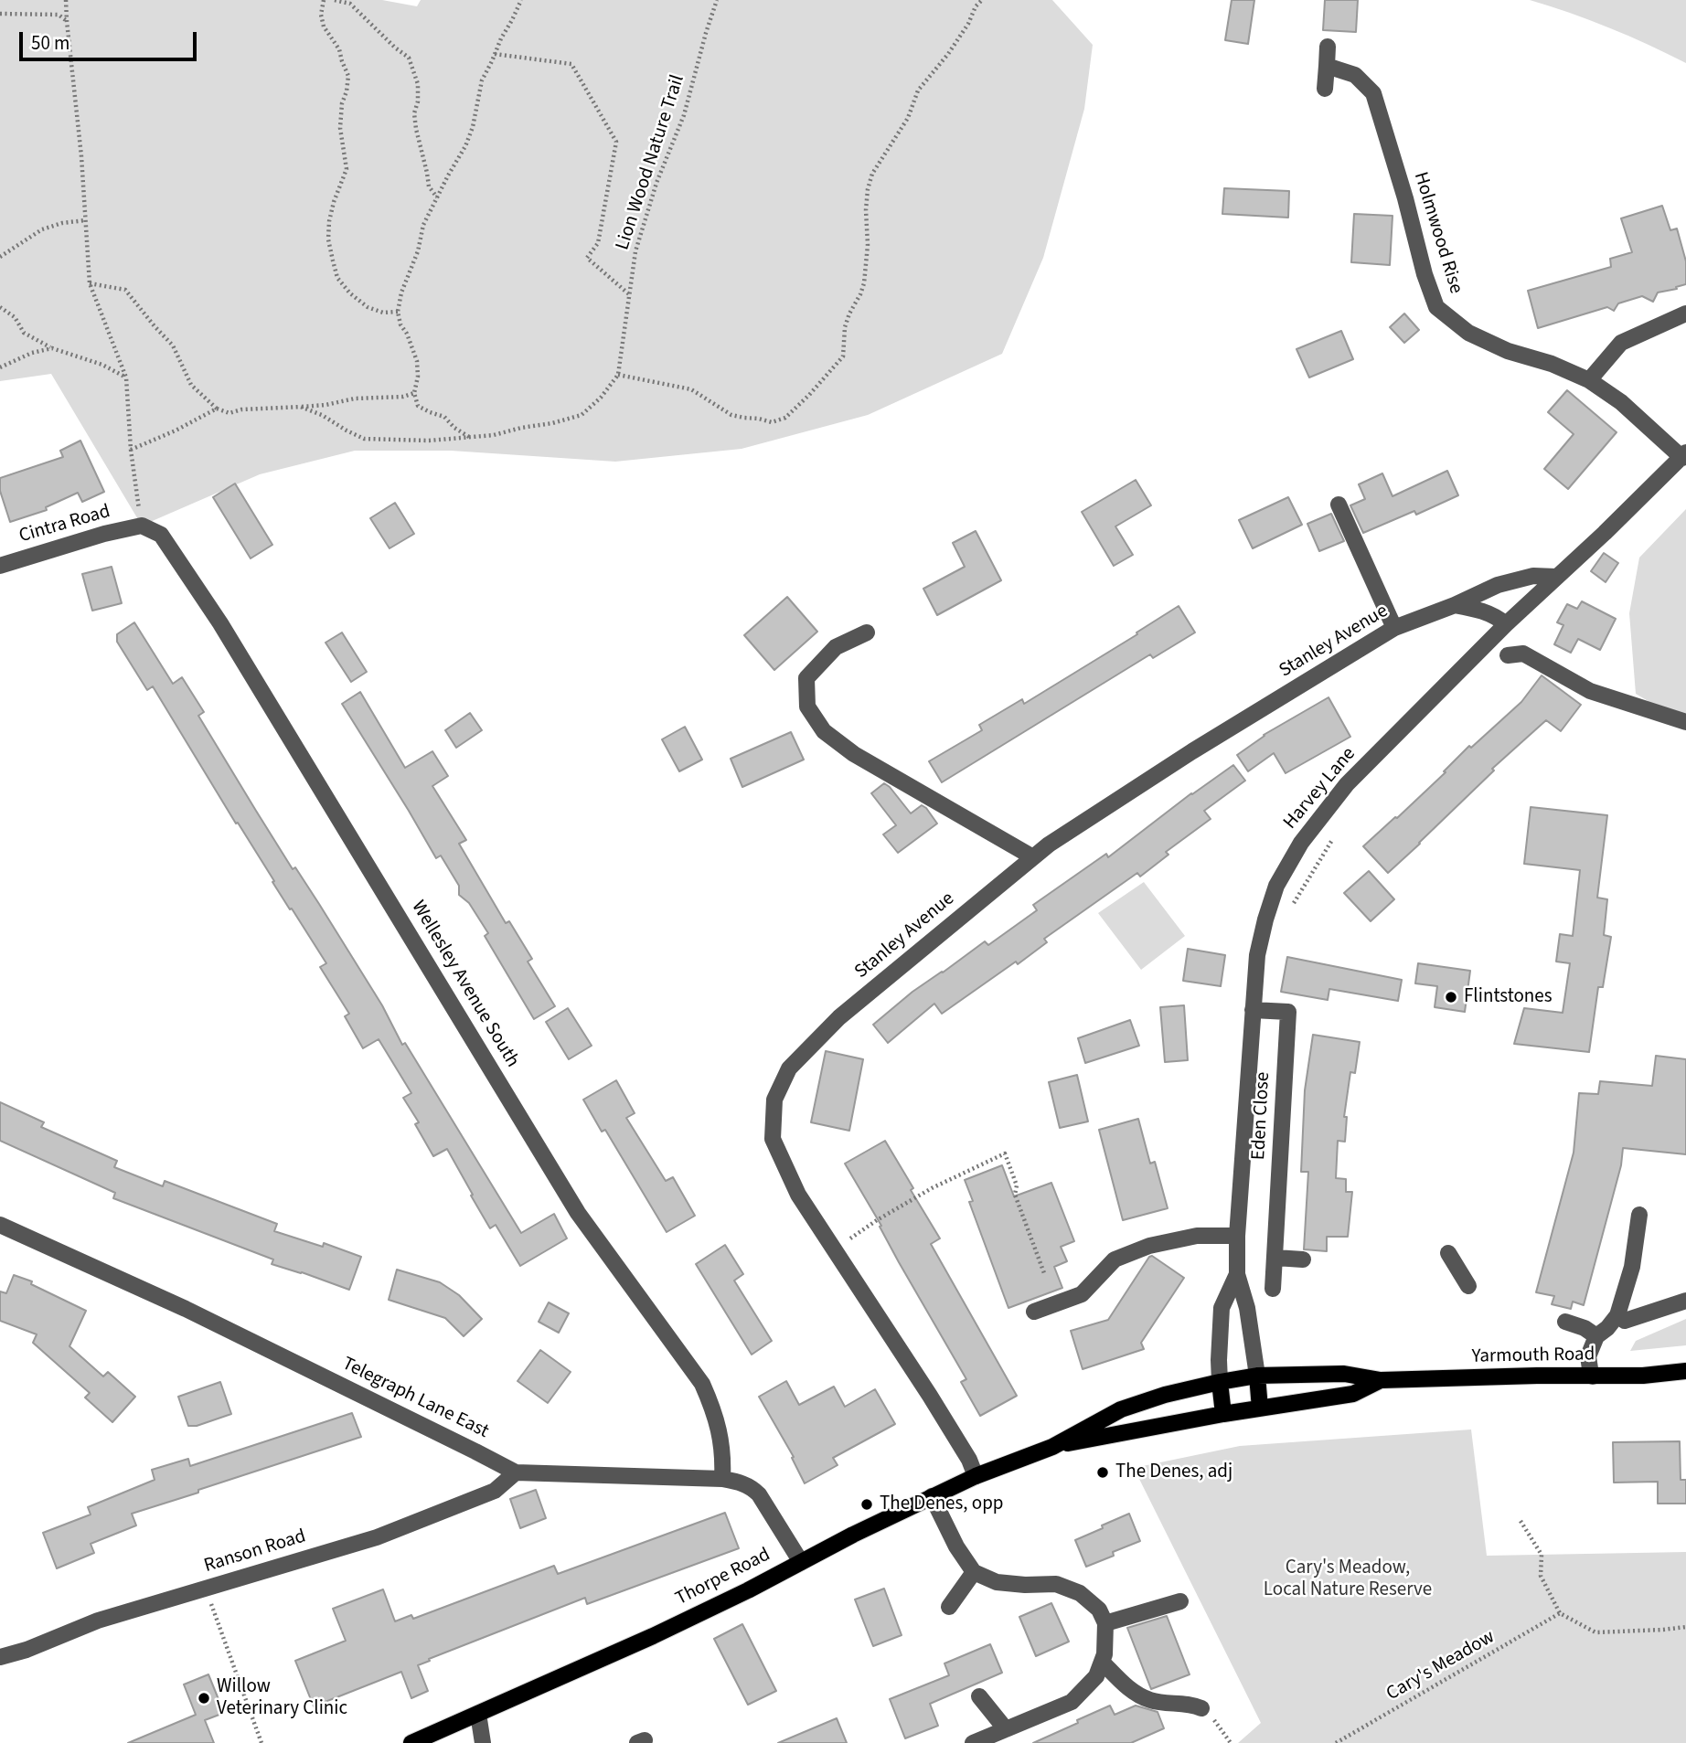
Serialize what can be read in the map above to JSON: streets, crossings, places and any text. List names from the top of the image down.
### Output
{
  "streets": {
    "main road": ["Yarmouth Road", "Thorpe Road"],
    "street": [
      "Holmwood Rise",
      "Cintra Road",
      "Stanley Avenue",
      "Harvey Lane",
      "Wellesley Avenue South",
      "Eden Close",
      "Telegraph Lane East",
      "Ranson Road"
    ],
    "path": ["Lion Wood Nature Trail", "Cary's Meadow"]
  },
  "crossings": [
    ["Holmwood Rise", "Harvey Lane"],
    ["Cintra Road", "Wellesley Avenue South"],
    ["Stanley Avenue", "Harvey Lane"],
    ["Stanley Avenue", "Thorpe Road"],
    ["Harvey Lane", "Eden Close"],
    ["Harvey Lane", "Yarmouth Road"],
    ["Harvey Lane", "Thorpe Road"],
    ["Wellesley Avenue South", "Telegraph Lane East"],
    ["Yarmouth Road", "Thorpe Road"],
    ["Telegraph Lane East", "Ranson Road"],
    ["Telegraph Lane East", "Thorpe Road"]
  ],
  "parks": ["Cary's Meadow, Local Nature Reserve"],
  "places": [
    "Flintstones",
    "The Denes, adj",
    "The Denes, opp",
    "Willow Veterinary Clinic"
  ],
  "scale_bar": "50 m"
}
